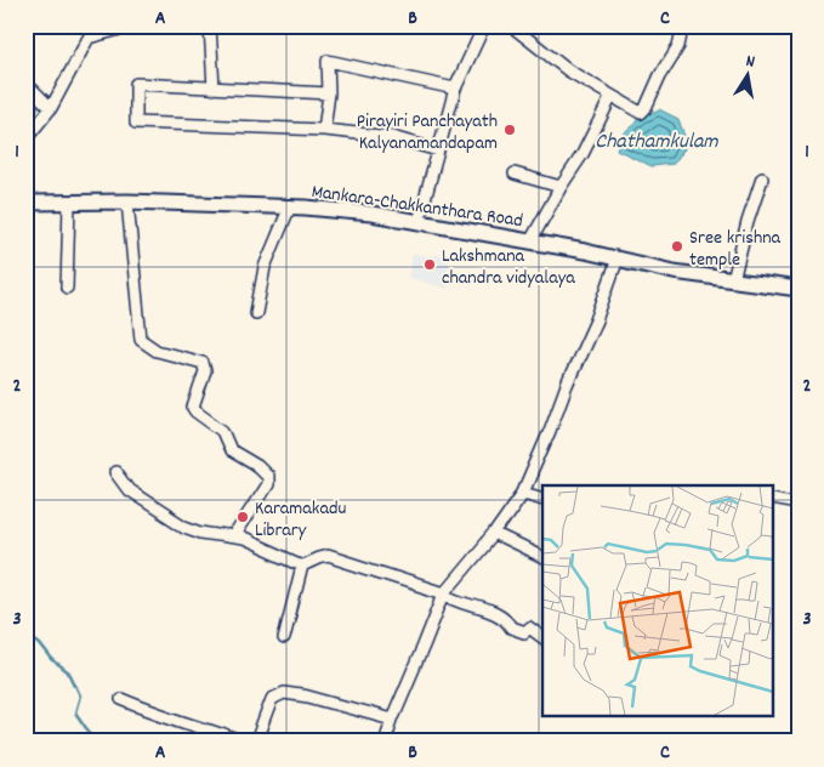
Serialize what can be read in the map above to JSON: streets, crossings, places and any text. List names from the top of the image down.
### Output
{
  "streets": {
    "main road": ["Mankara-Chakkanthara Road"]
  },
  "water": ["Chathamkulam"],
  "places": [
    "Pirayiri Panchayath Kalyanamandapam",
    "Sree krishna temple",
    "Lakshmana chandra vidyalaya",
    "Karamakadu Library"
  ],
  "north": "top",
  "grid": {
    "columns": ["A", "B", "C"],
    "rows": ["1", "2", "3"]
  }
}
